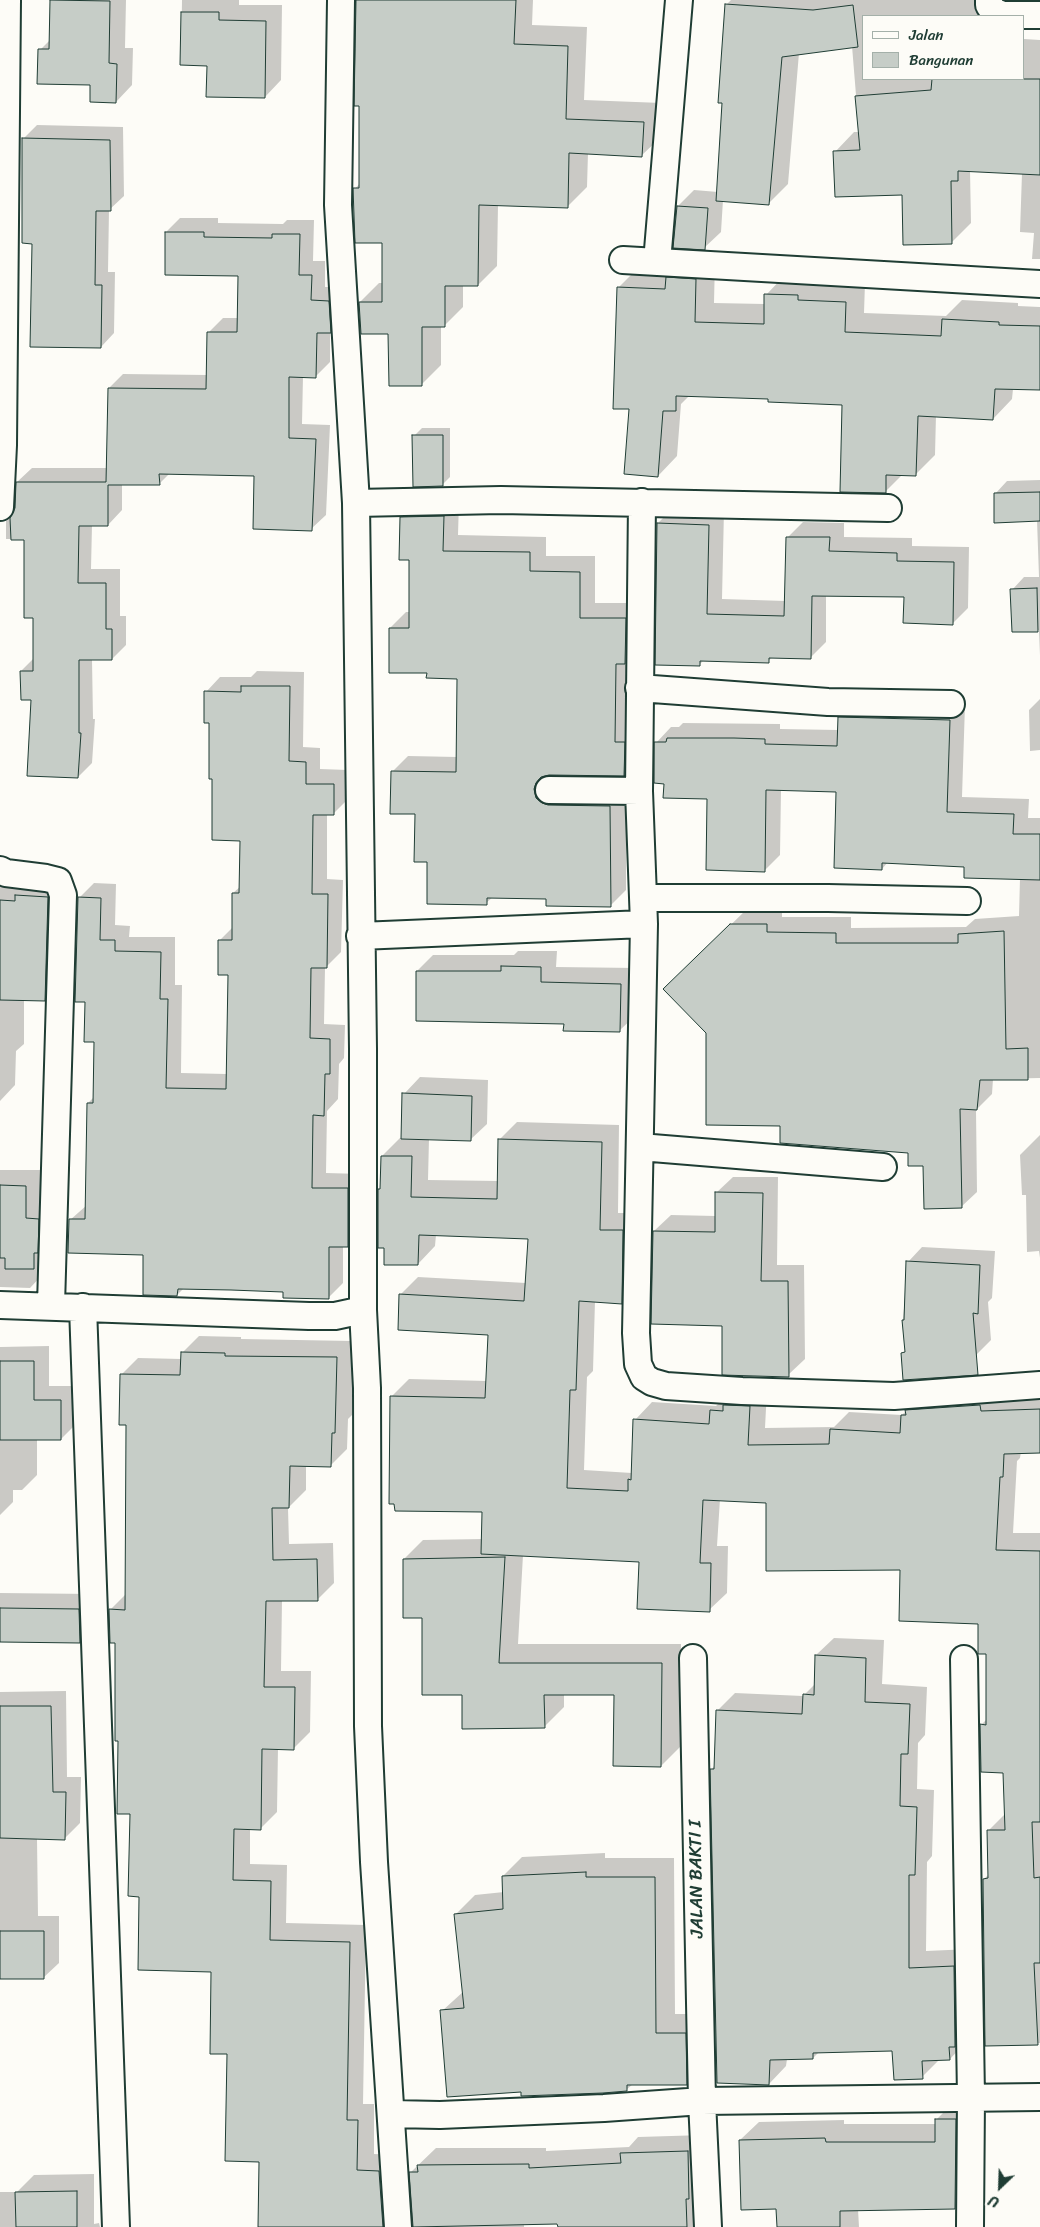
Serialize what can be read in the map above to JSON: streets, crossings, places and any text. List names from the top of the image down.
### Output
{
  "streets": {
    "street": ["JALAN BAKTI I"]
  },
  "legend": ["Jalan", "Bangunan"],
  "north": "bottom left"
}
